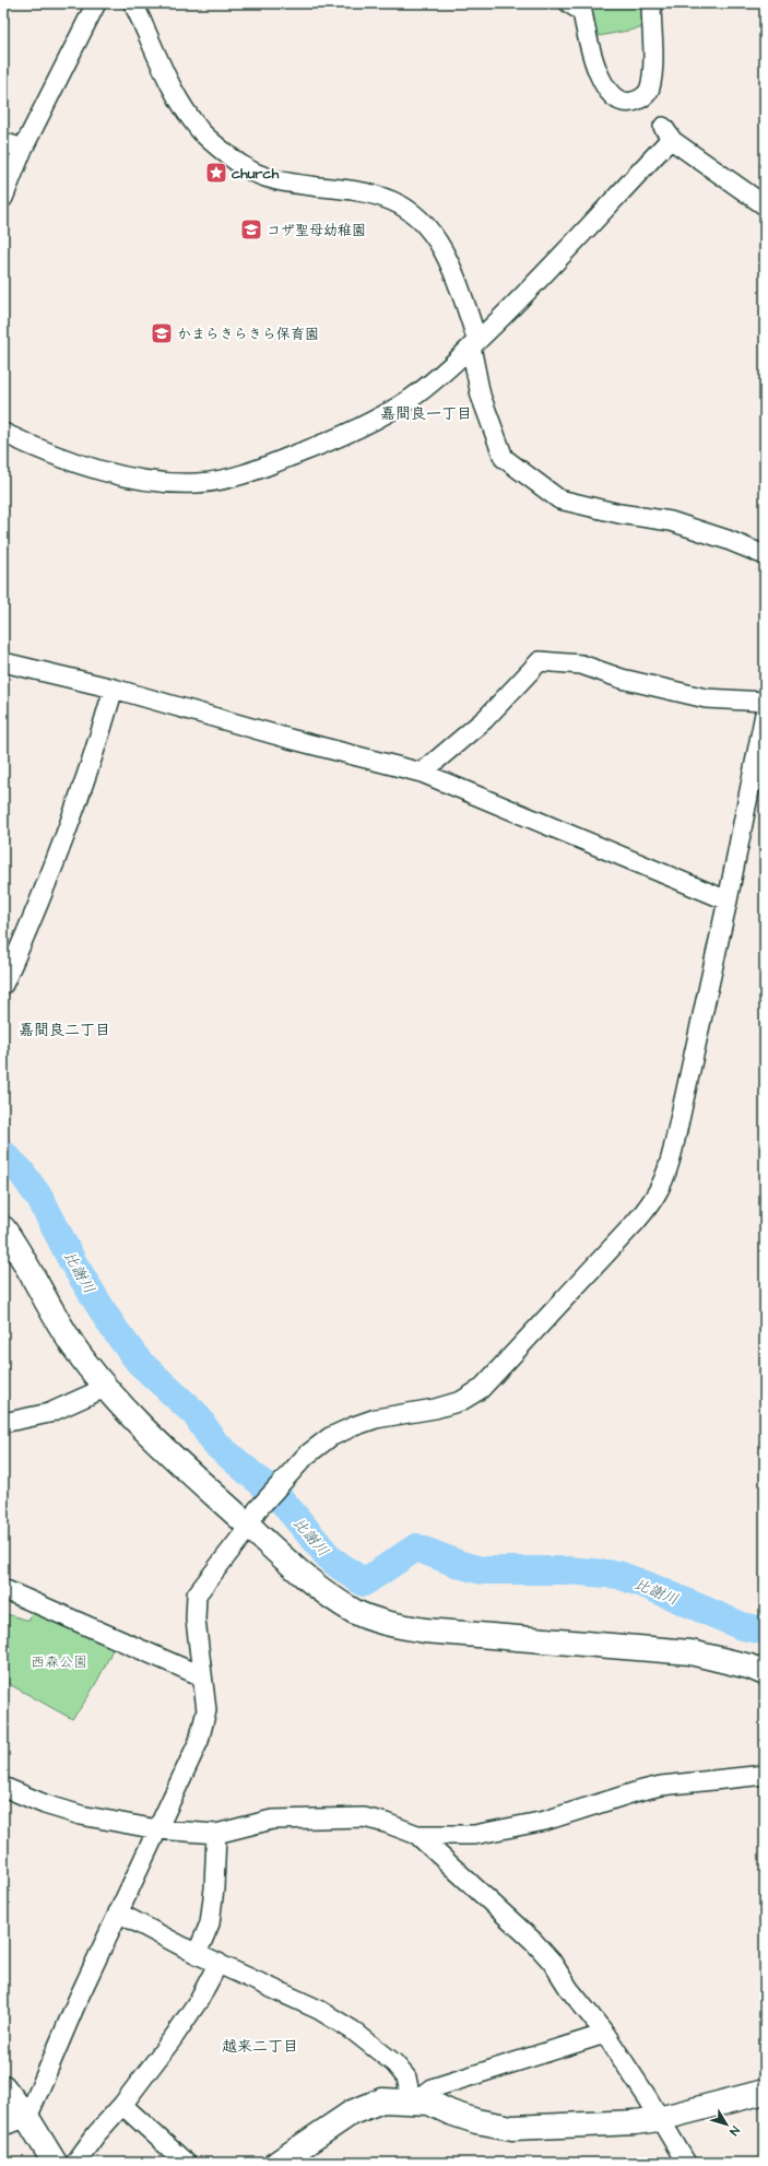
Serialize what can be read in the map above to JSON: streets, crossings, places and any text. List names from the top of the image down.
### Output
{
  "districts": ["嘉間良一丁目", "嘉間良二丁目", "越来二丁目"],
  "water": ["比謝川"],
  "parks": ["西森公園"],
  "places": {
    "place": ["church"],
    "school or university": ["コザ聖母幼稚園", "かまらきらきら保育園"]
  },
  "north": "bottom right"
}
